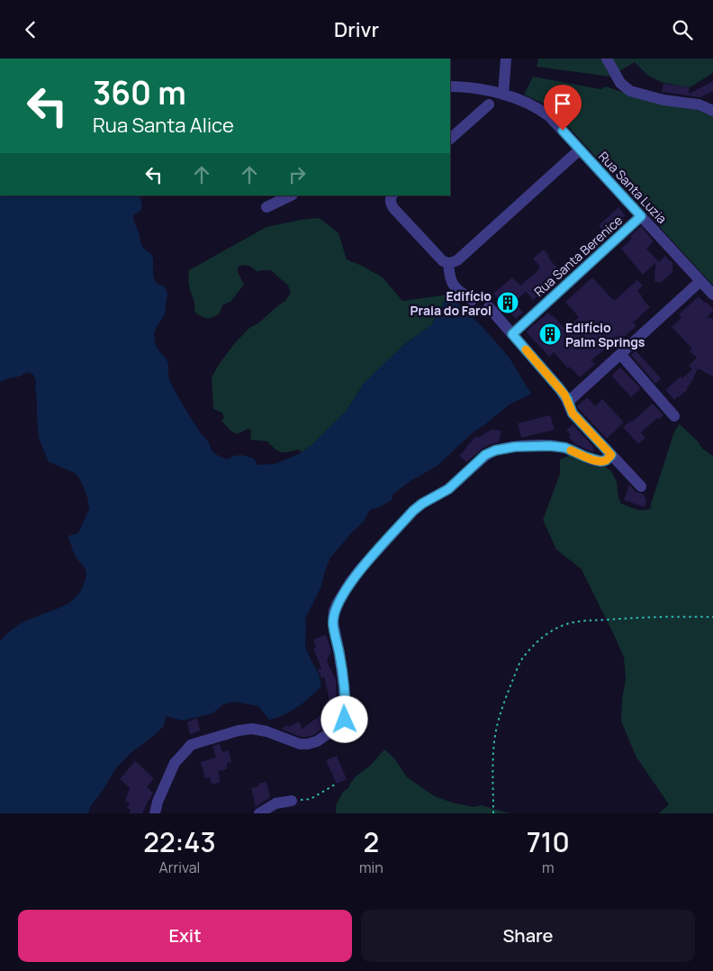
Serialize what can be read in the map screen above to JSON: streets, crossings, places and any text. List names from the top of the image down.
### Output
{
  "streets": {
    "street": ["Rua Santa Luzia", "Rua Santa Berenice"]
  },
  "crossings": [
    ["Rua Santa Luzia", "Rua Santa Berenice"]
  ],
  "places": {
    "building": ["Edifício Praia do Farol", "Edifício Palm Springs"]
  },
  "page": {
    "header": "Drivr",
    "turn": ["360 m", "Rua Santa Alice"],
    "eta": [
      "22:43",
      "Arrival",
      "2",
      "min",
      "710",
      "m"
    ],
    "buttons": ["Exit", "Share"]
  }
}
